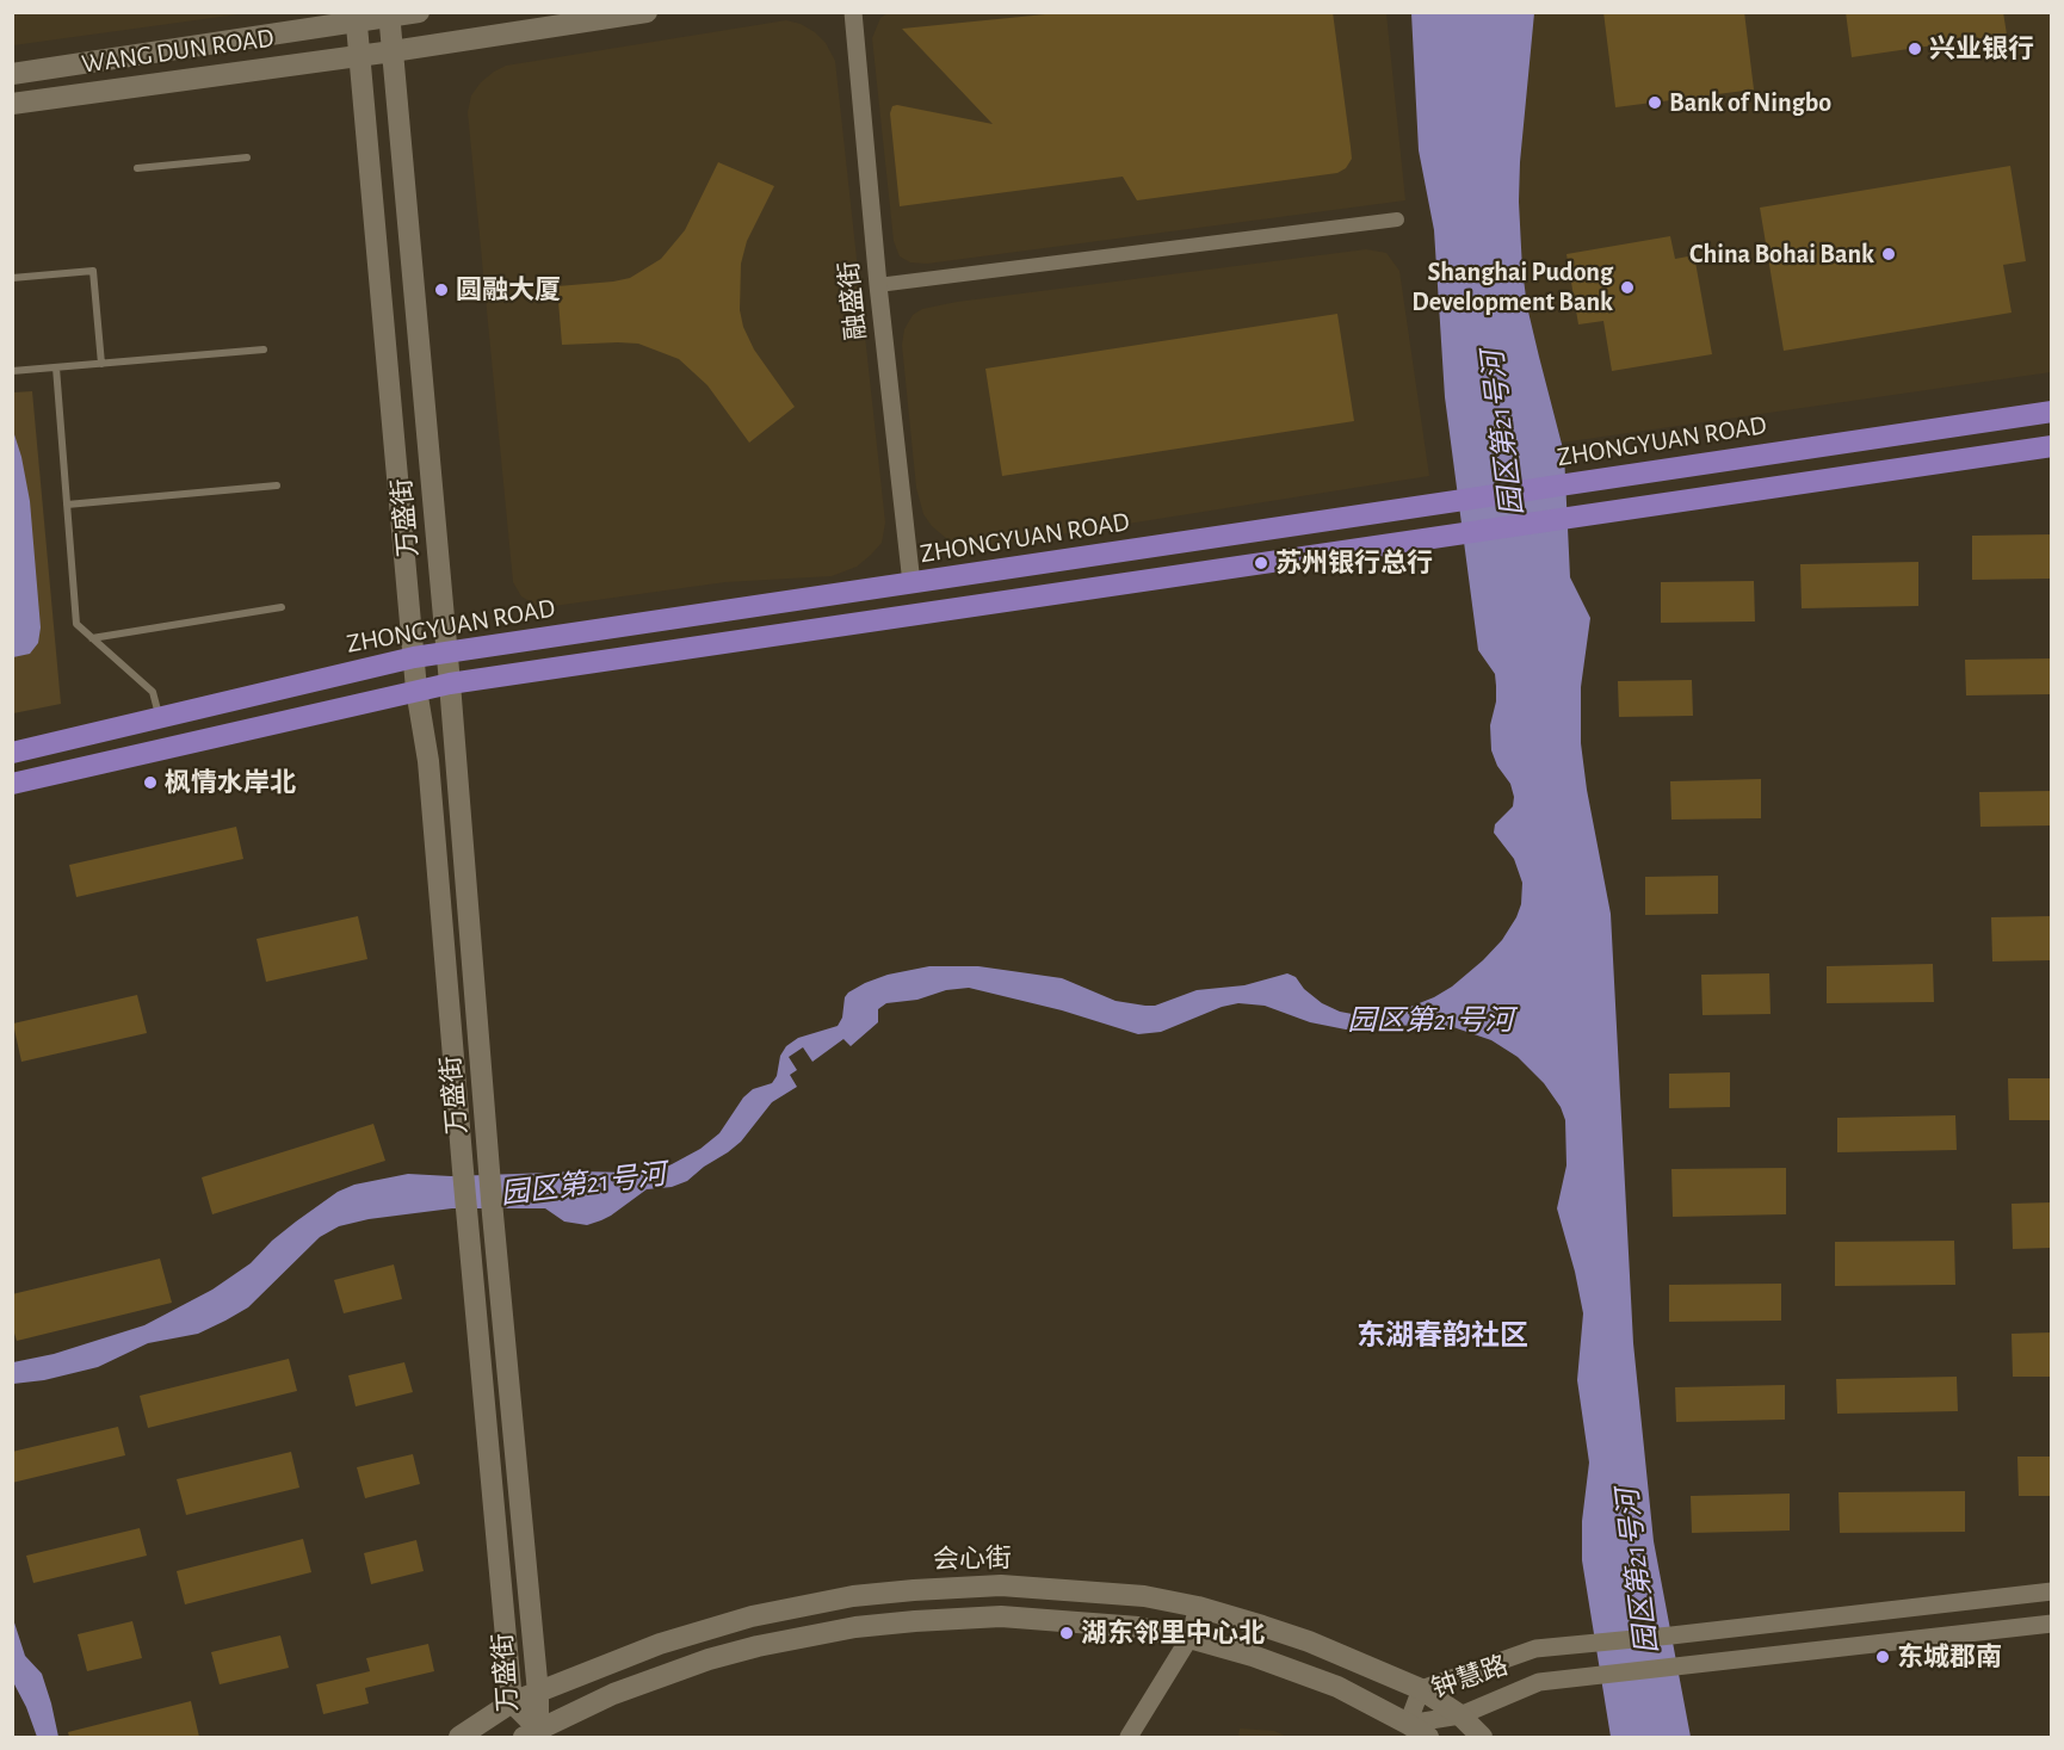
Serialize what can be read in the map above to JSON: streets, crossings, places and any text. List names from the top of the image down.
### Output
{
  "streets": {
    "main road": [
      "WANG DUN ROAD",
      "ZHONGYUAN ROAD",
      "万盛街",
      "会心街"
    ],
    "street": ["融盛街", "钟慧路"]
  },
  "crossings": [
    ["WANG DUN ROAD", "万盛街"],
    ["融盛街", "ZHONGYUAN ROAD"],
    ["ZHONGYUAN ROAD", "万盛街"],
    ["万盛街", "会心街"],
    ["会心街", "钟慧路"]
  ],
  "districts": ["东湖春韵社区"],
  "water": ["园区第21号河"],
  "places": [
    "兴业银行",
    "Bank of Ningbo",
    "China Bohai Bank",
    "Shanghai Pudong Development Bank",
    "圆融大厦",
    "苏州银行总行",
    "枫情水岸北",
    "湖东邻里中心北",
    "东城郡南"
  ]
}
